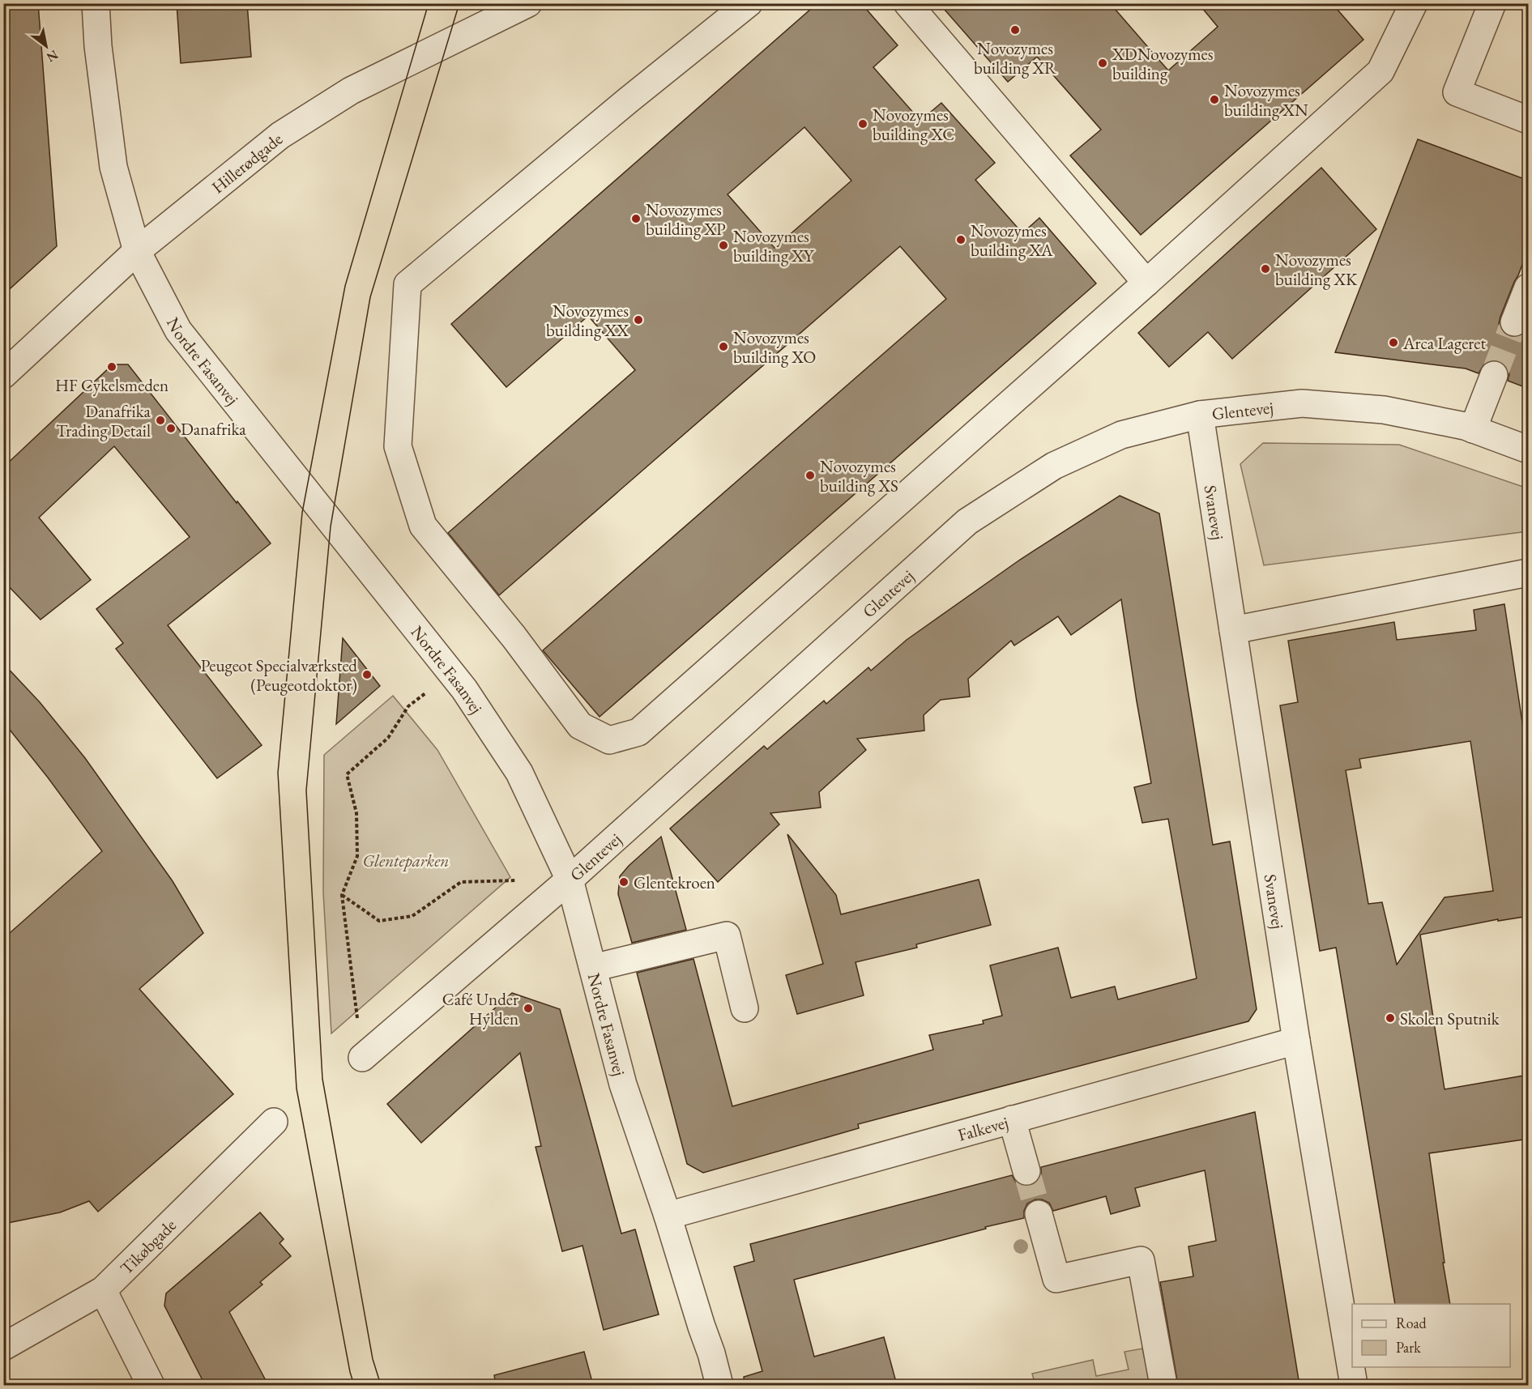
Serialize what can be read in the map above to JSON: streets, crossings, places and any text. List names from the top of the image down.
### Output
{
  "streets": {
    "street": [
      "Hillerødgade",
      "Nordre Fasanvej",
      "Glentevej",
      "Svanevej",
      "Falkevej",
      "Tikøbgade"
    ]
  },
  "crossings": [
    ["Hillerødgade", "Nordre Fasanvej"],
    ["Nordre Fasanvej", "Glentevej"],
    ["Nordre Fasanvej", "Falkevej"],
    ["Glentevej", "Svanevej"],
    ["Svanevej", "Falkevej"]
  ],
  "parks": ["Glenteparken"],
  "places": [
    "Novozymes building XR",
    "XDNovozymes building",
    "Novozymes building XN",
    "Novozymes building XC",
    "Novozymes building XP",
    "Novozymes building XA",
    "Novozymes building XY",
    "Novozymes building XK",
    "Novozymes building XX",
    "Arca Lageret",
    "Novozymes building XO",
    "HF Cykelsmeden",
    "Danafrika Trading Detail",
    "Danafrika",
    "Novozymes building XS",
    "Peugeot Specialværksted (Peugeotdoktor)",
    "Glentekroen",
    "Café Under Hylden",
    "Skolen Sputnik"
  ],
  "legend": ["Road", "Park"],
  "north": "bottom right"
}
